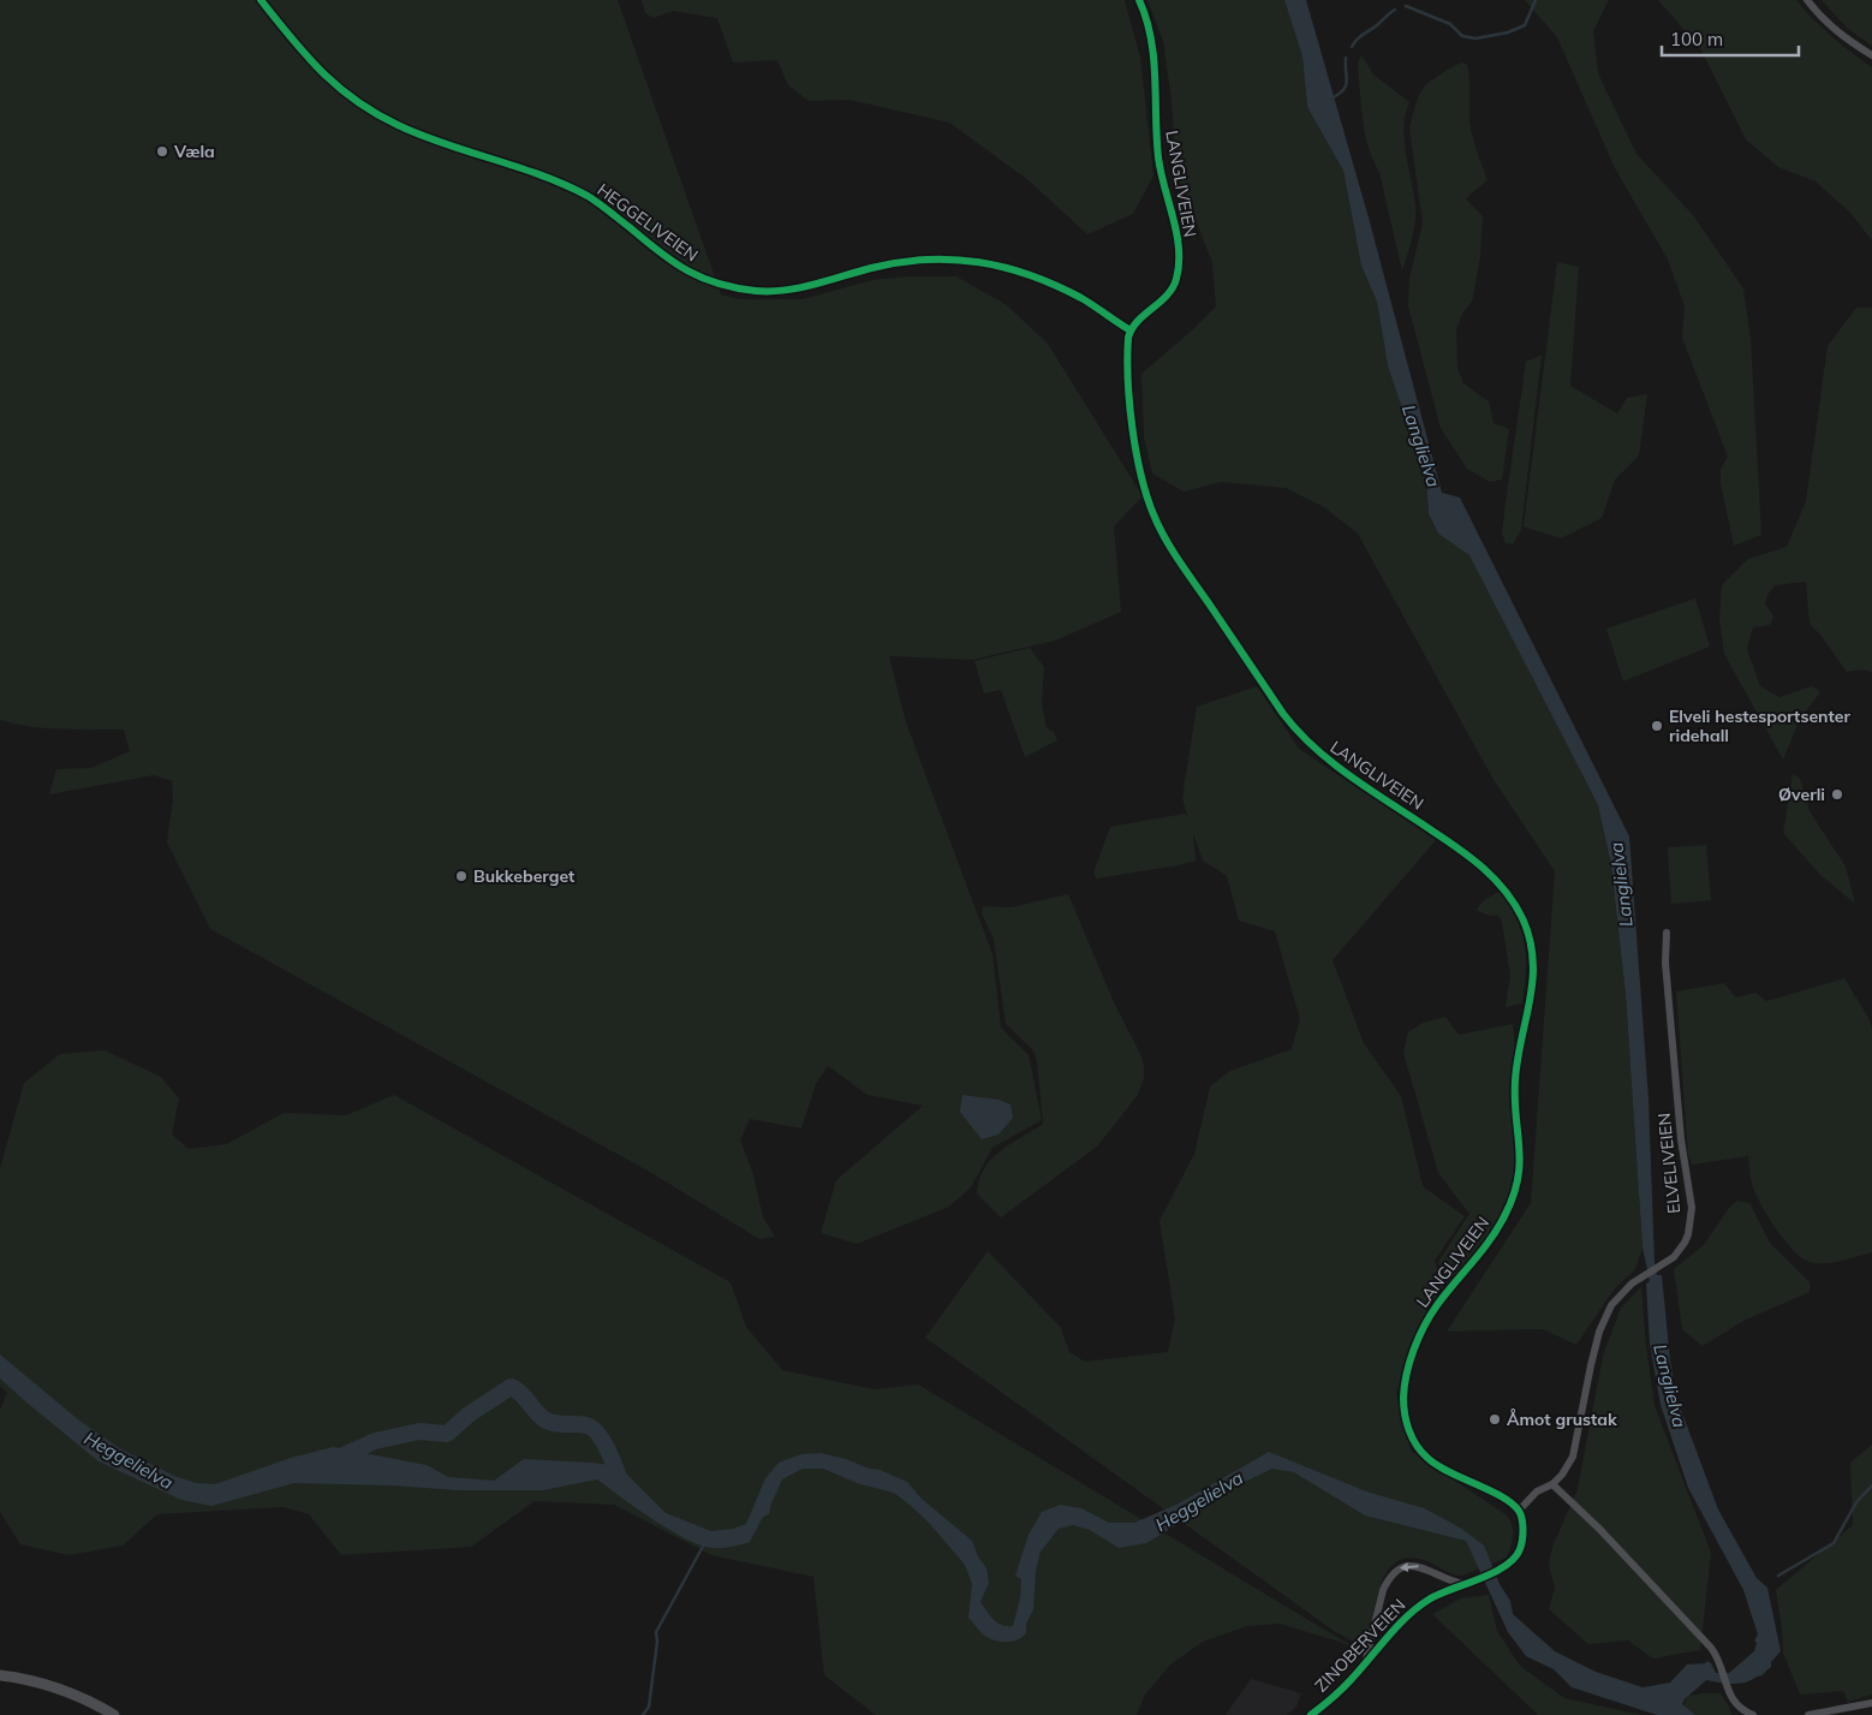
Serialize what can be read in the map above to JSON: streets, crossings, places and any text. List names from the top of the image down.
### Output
{
  "streets": {
    "street": [
      "LANGLIVEIEN",
      "HEGGELIVEIEN",
      "ELVELIVEIEN",
      "ZINOBERVEIEN"
    ]
  },
  "crossings": [
    ["LANGLIVEIEN", "HEGGELIVEIEN"],
    ["LANGLIVEIEN", "ZINOBERVEIEN"]
  ],
  "water": ["Langlielva", "Heggelielva"],
  "places": [
    "Væla",
    "Elveli hestesportsenter ridehall",
    "Øverli",
    "Bukkeberget",
    "Åmot grustak"
  ],
  "scale_bar": "100 m"
}
